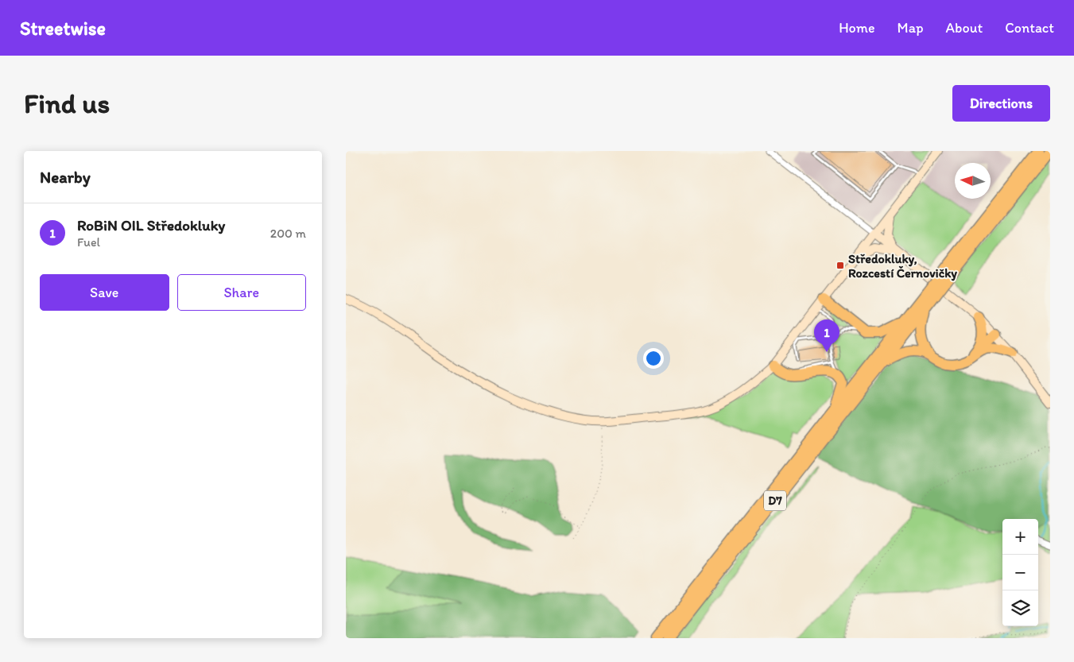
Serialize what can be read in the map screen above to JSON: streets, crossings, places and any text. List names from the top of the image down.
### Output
{
  "streets": {
    "highway": ["D7"]
  },
  "places": {
    "transit": ["Středokluky, Rozcestí Černovičky"]
  },
  "north": "left",
  "page": {
    "header": "Streetwise",
    "nav": [
      "Home",
      "Map",
      "About",
      "Contact"
    ],
    "buttons": [
      "Directions",
      ["Save", "Share"]
    ],
    "title": "Find us",
    "heading": "Nearby",
    "list": [
      {
        "mark": "1",
        "name": "RoBiN OIL Středokluky",
        "note": "Fuel",
        "value": "200 m"
      }
    ],
    "pins": "1",
    "map_buttons": ["+", "−"]
  }
}
